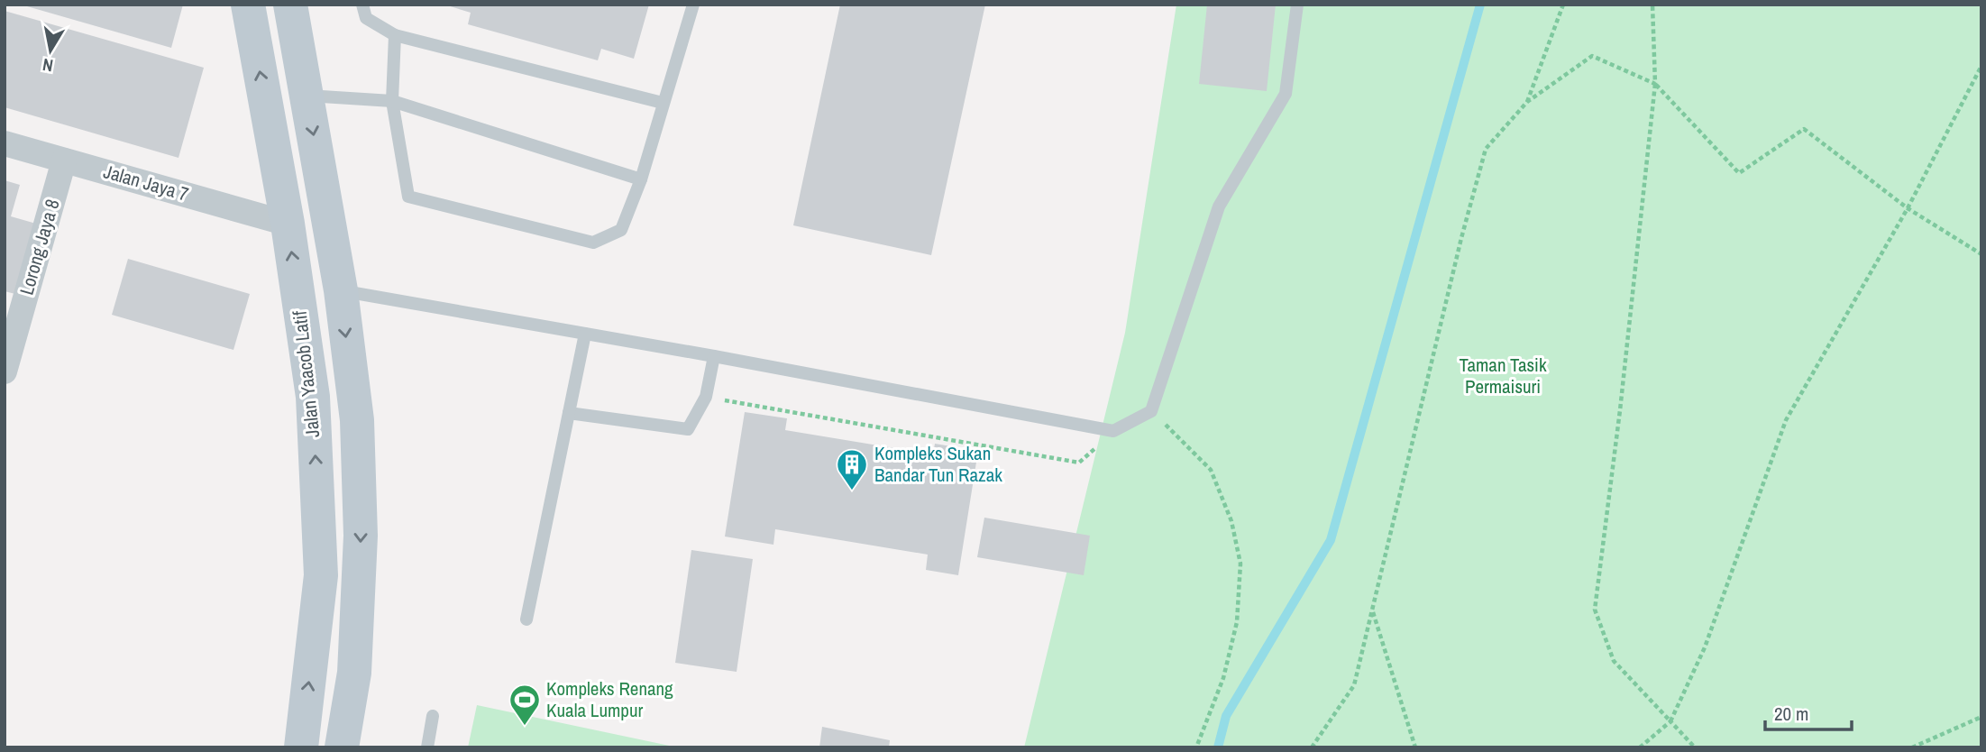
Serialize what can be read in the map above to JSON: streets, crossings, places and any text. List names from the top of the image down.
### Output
{
  "streets": {
    "street": ["Jalan Jaya 7", "Lorong Jaya 8", "Jalan Yaacob Latif"]
  },
  "crossings": [
    ["Jalan Jaya 7", "Lorong Jaya 8"],
    ["Jalan Jaya 7", "Jalan Yaacob Latif"]
  ],
  "parks": ["Taman Tasik Permaisuri"],
  "places": {
    "building": ["Kompleks Sukan Bandar Tun Razak"],
    "sports": ["Kompleks Renang Kuala Lumpur"]
  },
  "scale_bar": "20 m",
  "north": "bottom"
}
